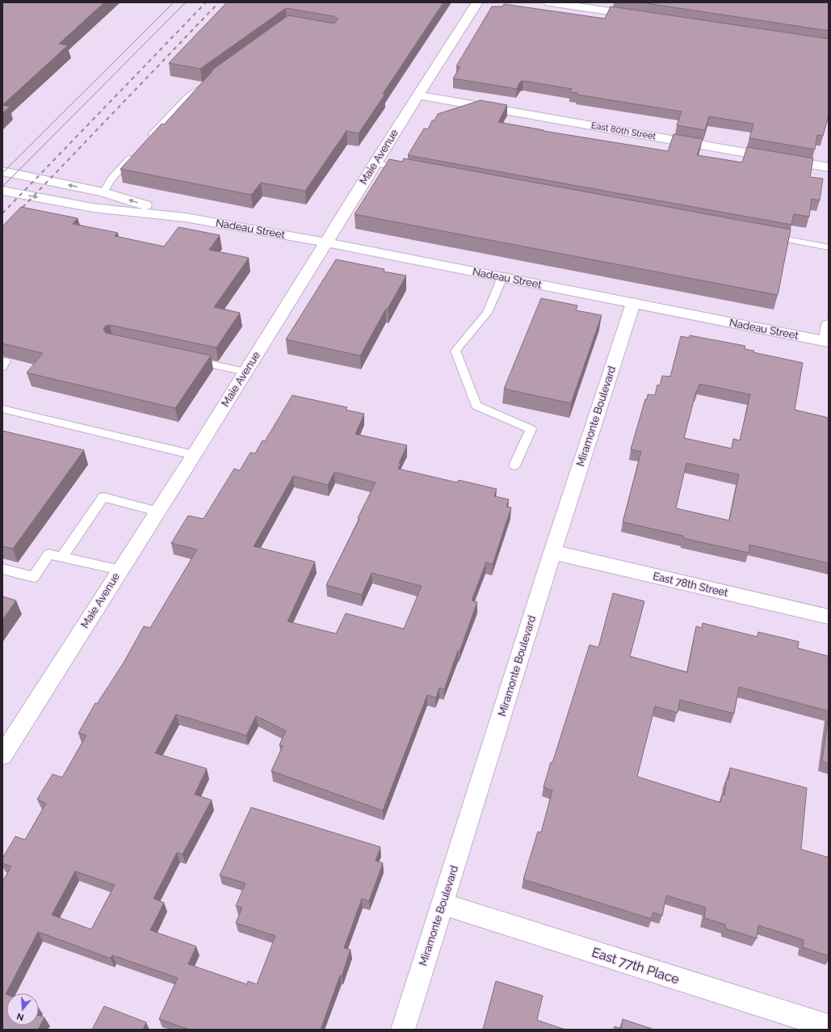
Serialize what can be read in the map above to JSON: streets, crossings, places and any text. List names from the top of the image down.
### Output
{
  "streets": {
    "street": [
      "East 80th Street",
      "Maie Avenue",
      "Nadeau Street",
      "Miramonte Boulevard",
      "East 78th Street",
      "East 77th Place"
    ]
  },
  "crossings": [
    ["East 80th Street", "Maie Avenue"],
    ["Maie Avenue", "Nadeau Street"],
    ["Nadeau Street", "Miramonte Boulevard"],
    ["Miramonte Boulevard", "East 78th Street"],
    ["Miramonte Boulevard", "East 77th Place"]
  ],
  "north": "bottom"
}
